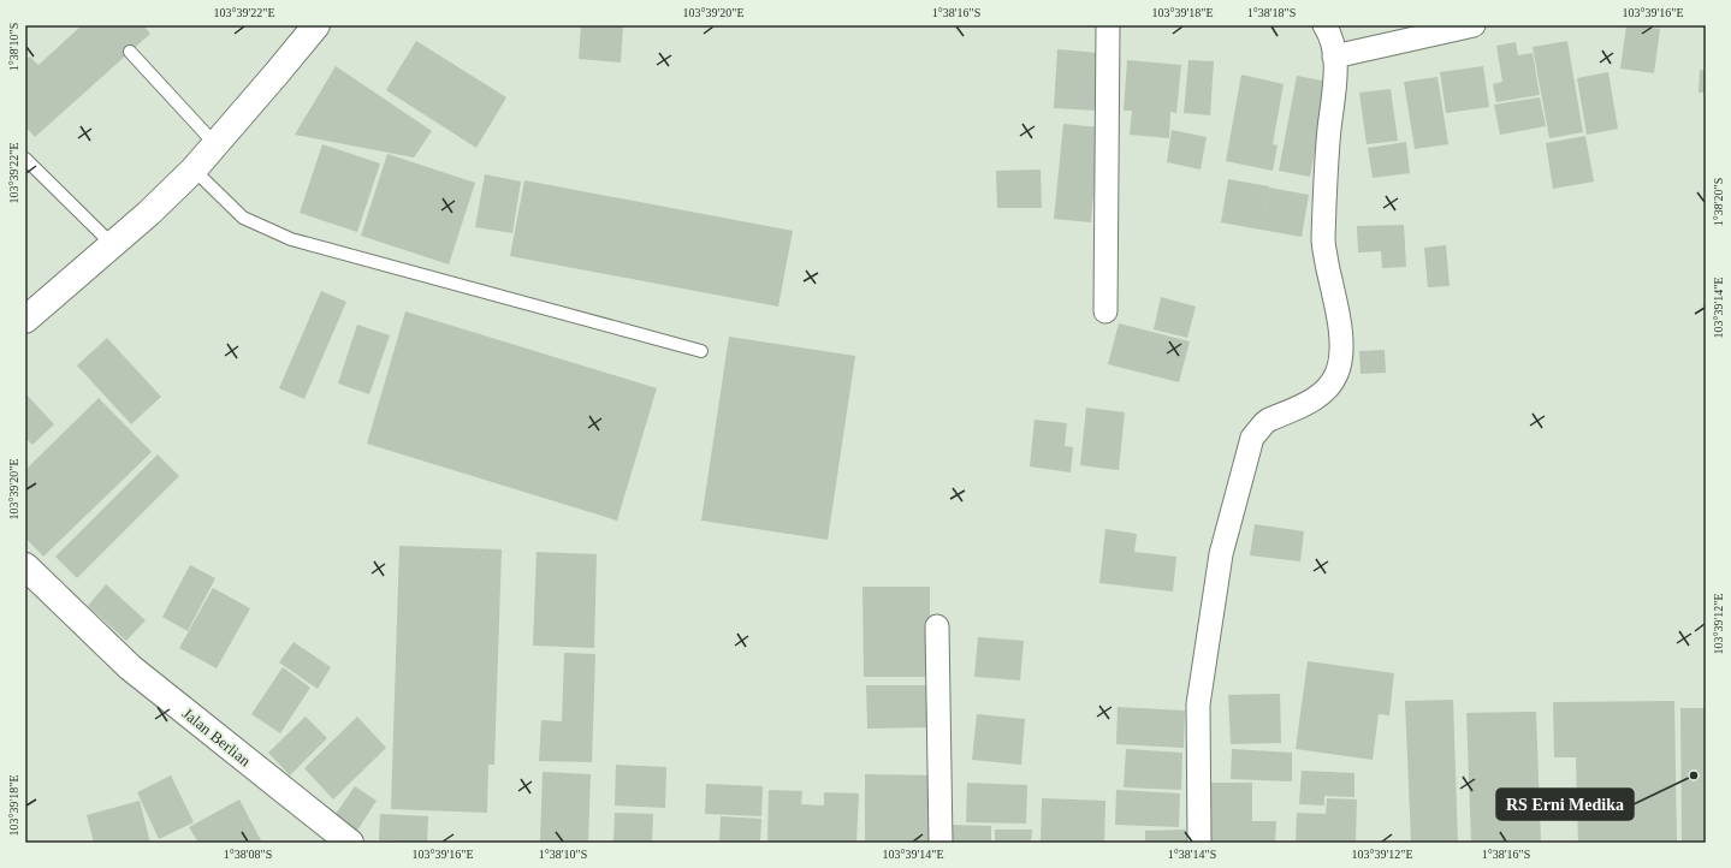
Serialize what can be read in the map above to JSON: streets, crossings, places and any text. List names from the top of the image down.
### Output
{
  "streets": {
    "main road": ["Jalan Berlian"]
  },
  "places": ["RS Erni Medika"],
  "coordinates": [
    "103°39'22\"E",
    "103°39'20\"E",
    "1°38'16\"S",
    "103°39'18\"E",
    "1°38'18\"S",
    "103°39'16\"E",
    "1°38'10\"S",
    "1°38'20\"S",
    "103°39'14\"E",
    "103°39'12\"E",
    "1°38'08\"S",
    "1°38'14\"S"
  ]
}
